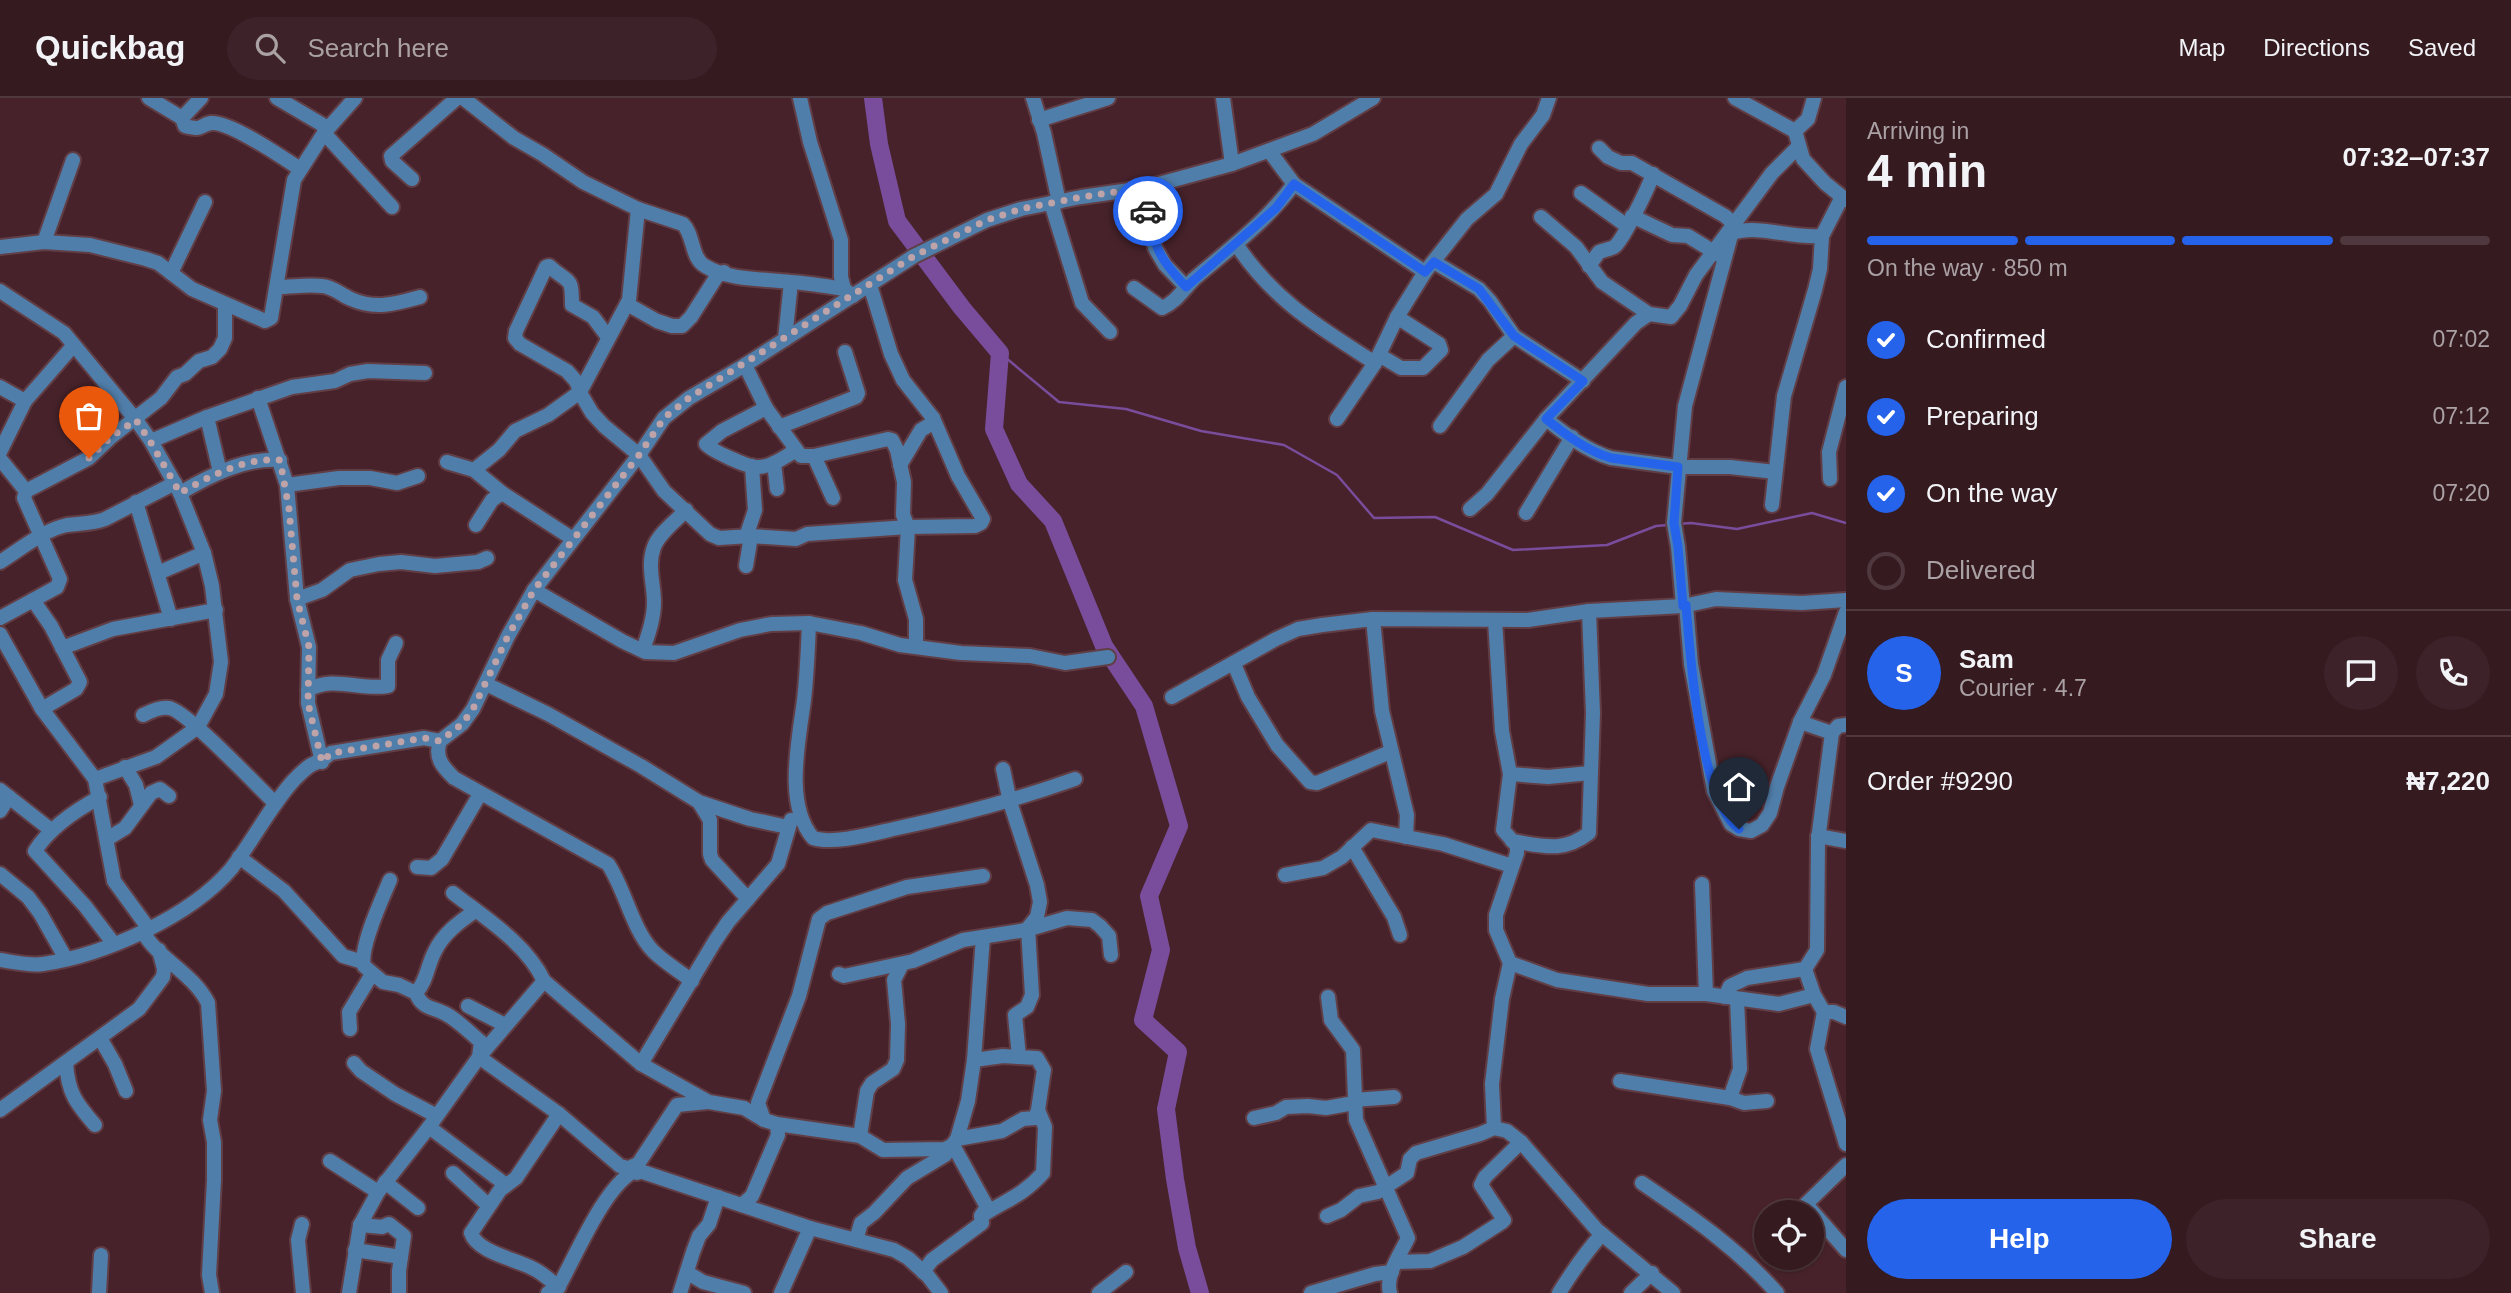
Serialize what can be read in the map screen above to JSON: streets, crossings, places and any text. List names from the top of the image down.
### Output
{
  "page": {
    "header": "Quickbag",
    "search": "Search here",
    "nav": ["Map", "Directions", "Saved"],
    "heading": ["4 min", "Arriving in", "07:32–07:37"],
    "panel": [
      "Sam",
      "Courier · 4.7",
      "Order #9290",
      "₦7,220"
    ],
    "bar": "On the way · 850 m",
    "list": [
      ["Confirmed", "07:02"],
      ["Preparing", "07:12"],
      ["On the way", "07:20"],
      "Delivered"
    ],
    "round": "S",
    "buttons": ["Help", "Share"]
  }
}
